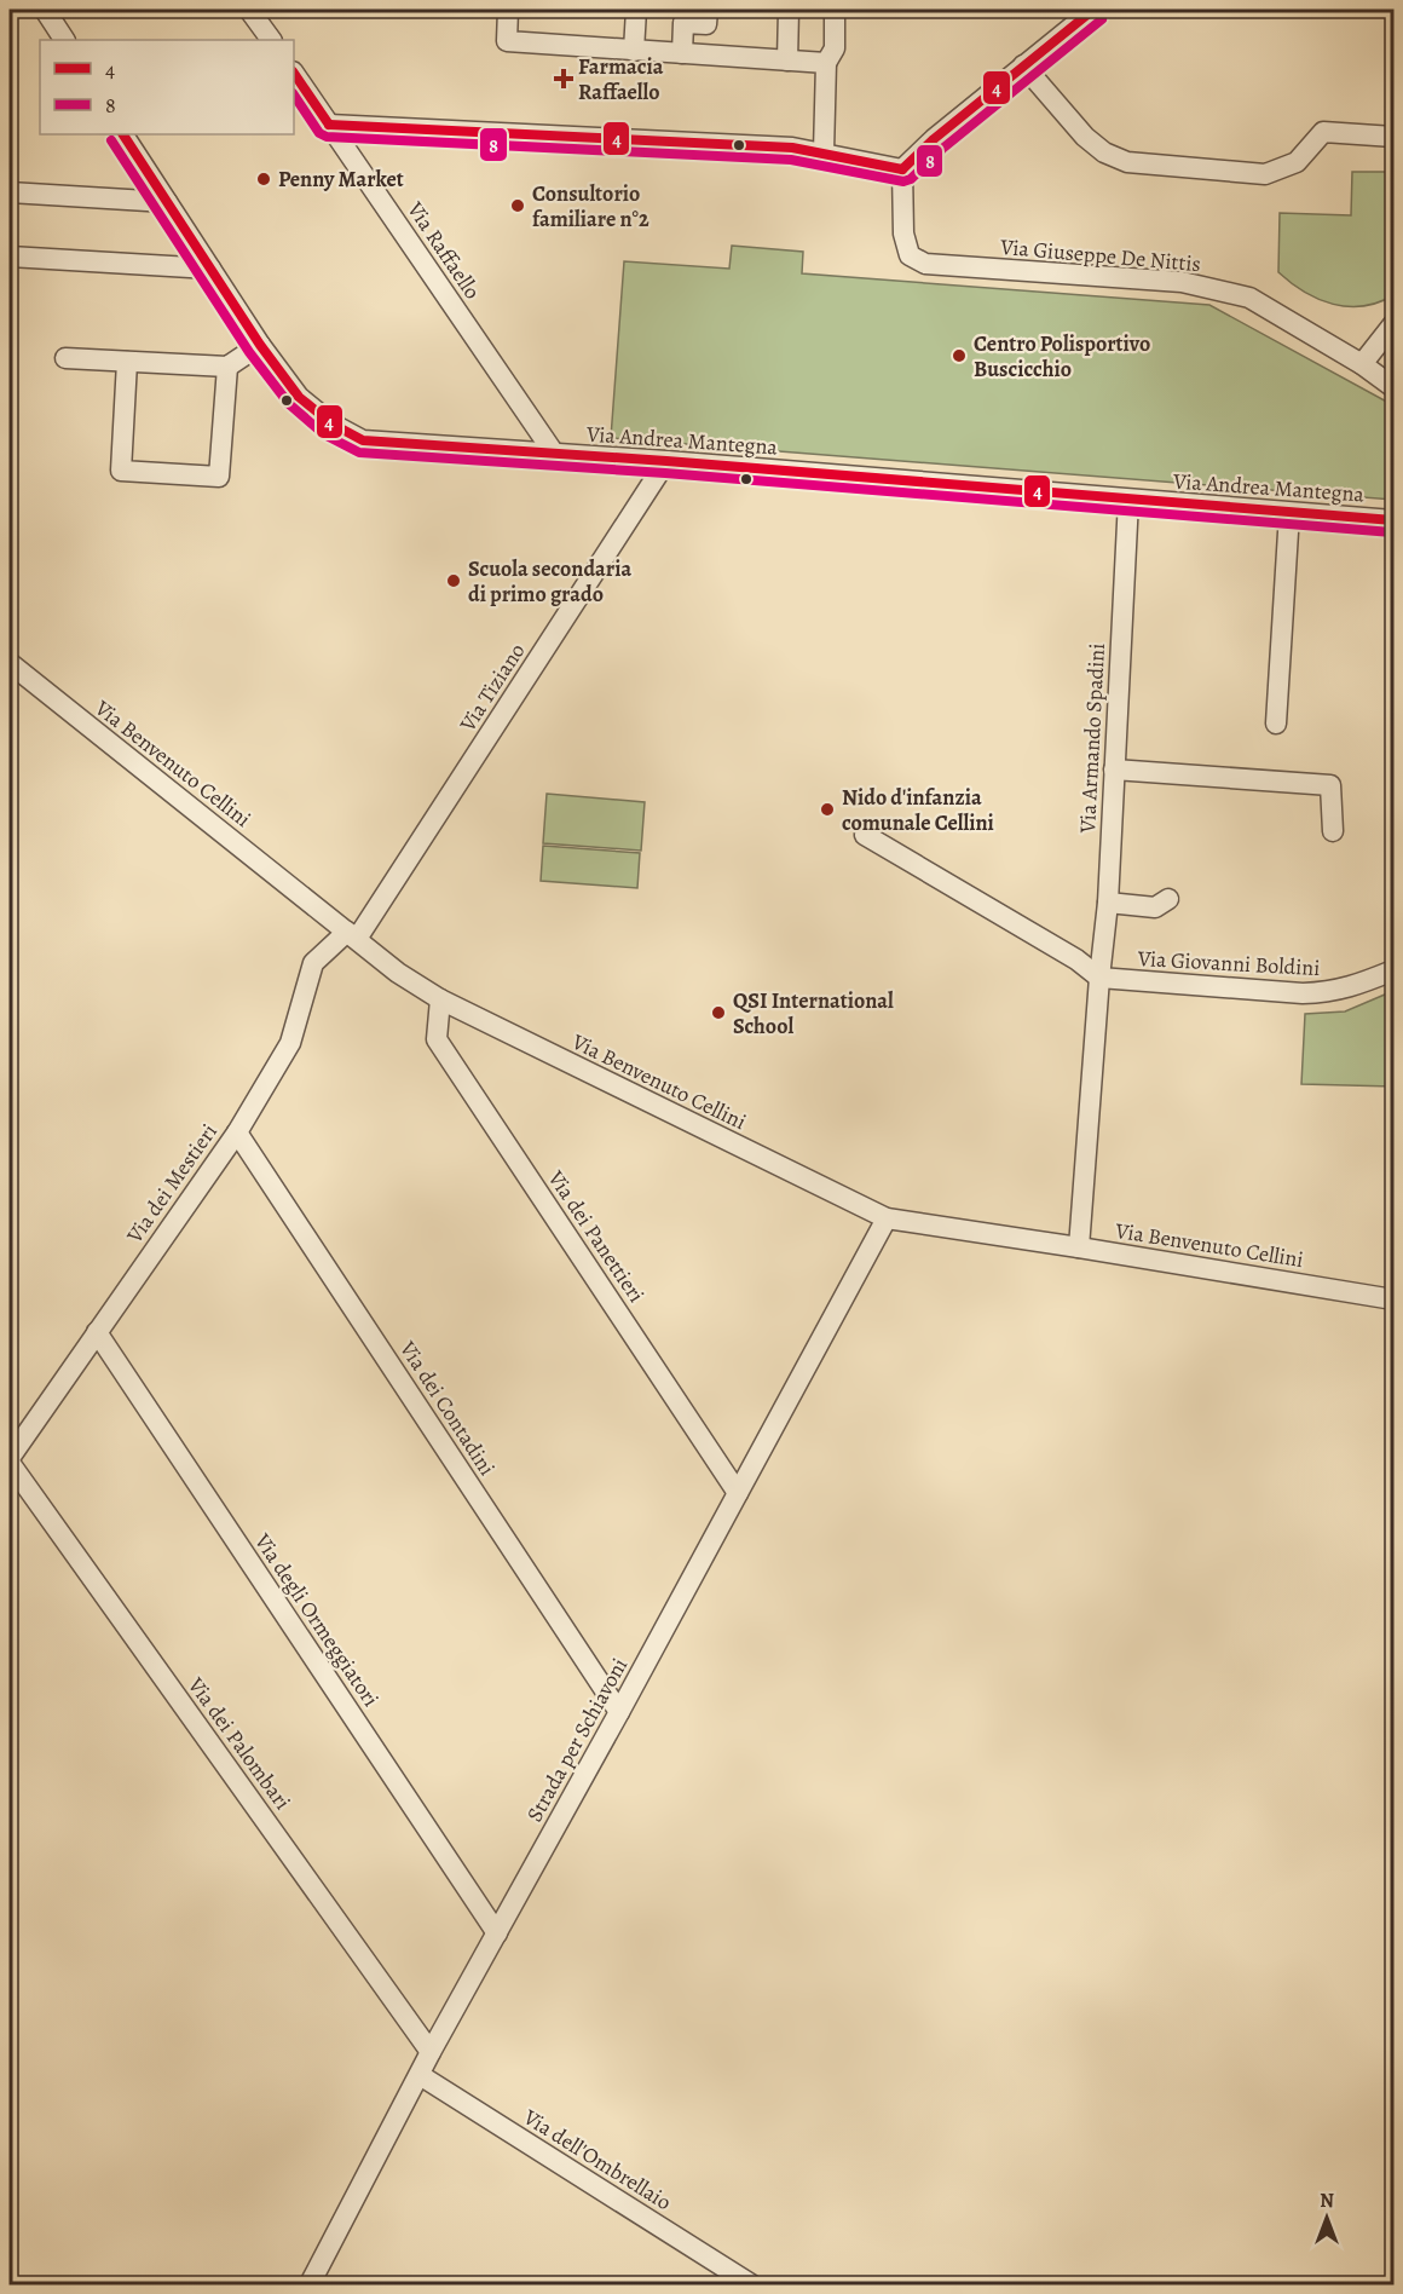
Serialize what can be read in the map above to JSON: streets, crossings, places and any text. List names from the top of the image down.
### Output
{
  "streets": {
    "street": [
      "Via Raffaello",
      "Via Giuseppe De Nittis",
      "Via Andrea Mantegna",
      "Via Tiziano",
      "Via Armando Spadini",
      "Via Benvenuto Cellini",
      "Via Giovanni Boldini",
      "Via dei Mestieri",
      "Via dei Panettieri",
      "Via dei Contadini",
      "Via degli Ormeggiatori",
      "Strada per Schiavoni",
      "Via dei Palombari",
      "Via dell'Ombrellaio"
    ]
  },
  "crossings": [
    ["Via Raffaello", "Via Andrea Mantegna"],
    ["Via Andrea Mantegna", "Via Tiziano"],
    ["Via Andrea Mantegna", "Via Armando Spadini"],
    ["Via Tiziano", "Via Benvenuto Cellini"],
    ["Via Tiziano", "Via dei Mestieri"],
    ["Via Armando Spadini", "Via Benvenuto Cellini"],
    ["Via Armando Spadini", "Via Giovanni Boldini"],
    ["Via Benvenuto Cellini", "Via dei Mestieri"],
    ["Via Benvenuto Cellini", "Via dei Panettieri"],
    ["Via Benvenuto Cellini", "Strada per Schiavoni"],
    ["Via dei Mestieri", "Via dei Contadini"],
    ["Via dei Mestieri", "Via degli Ormeggiatori"],
    ["Via dei Mestieri", "Via dei Palombari"],
    ["Via dei Panettieri", "Strada per Schiavoni"],
    ["Via dei Contadini", "Strada per Schiavoni"],
    ["Via degli Ormeggiatori", "Strada per Schiavoni"],
    ["Strada per Schiavoni", "Via dei Palombari"],
    ["Strada per Schiavoni", "Via dell'Ombrellaio"]
  ],
  "places": {
    "health": ["Farmacia Raffaello"],
    "other": [
      "Penny Market",
      "Consultorio familiare n°2",
      "Centro Polisportivo Buscicchio",
      "Scuola secondaria di primo grado",
      "Nido d'infanzia comunale Cellini",
      "QSI International School"
    ]
  },
  "lines": ["transit line 4", "transit line 8"],
  "legend": ["4", "8"],
  "north": "top"
}
